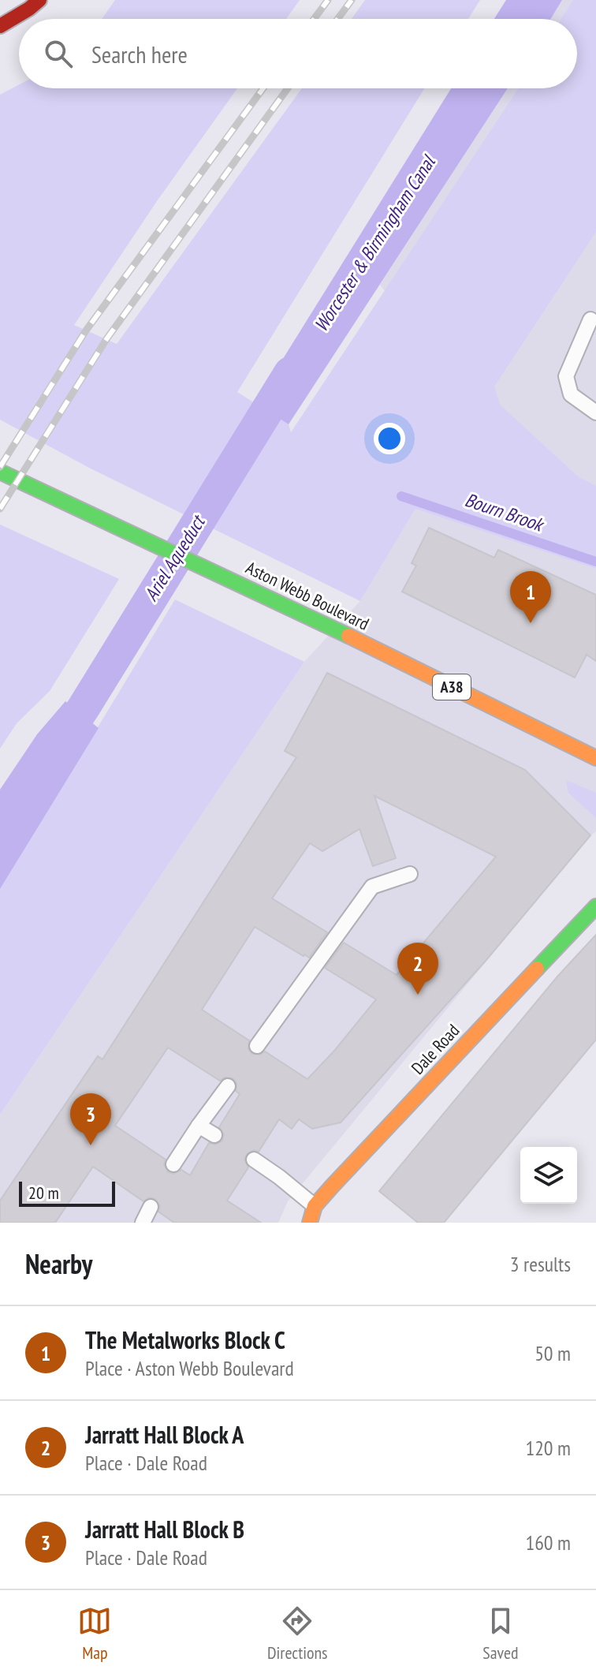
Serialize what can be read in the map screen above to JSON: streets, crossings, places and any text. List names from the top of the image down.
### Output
{
  "streets": {
    "main road": ["Aston Webb Boulevard", "A38", "Dale Road"]
  },
  "water": ["Worcester & Birmingham Canal", "Bourn Brook", "Ariel Aqueduct"],
  "scale_bar": "20 m",
  "page": {
    "search": "Search here",
    "pins": ["1", "2", "3"],
    "scale": "20 m",
    "heading": ["Nearby", "3 results"],
    "list": [
      {
        "mark": "1",
        "name": "The Metalworks Block C",
        "note": "Place · Aston Webb Boulevard",
        "value": "50 m"
      },
      {
        "mark": "2",
        "name": "Jarratt Hall Block A",
        "note": "Place · Dale Road",
        "value": "120 m"
      },
      {
        "mark": "3",
        "name": "Jarratt Hall Block B",
        "note": "Place · Dale Road",
        "value": "160 m"
      }
    ],
    "nav": ["Map", "Directions", "Saved"]
  }
}
